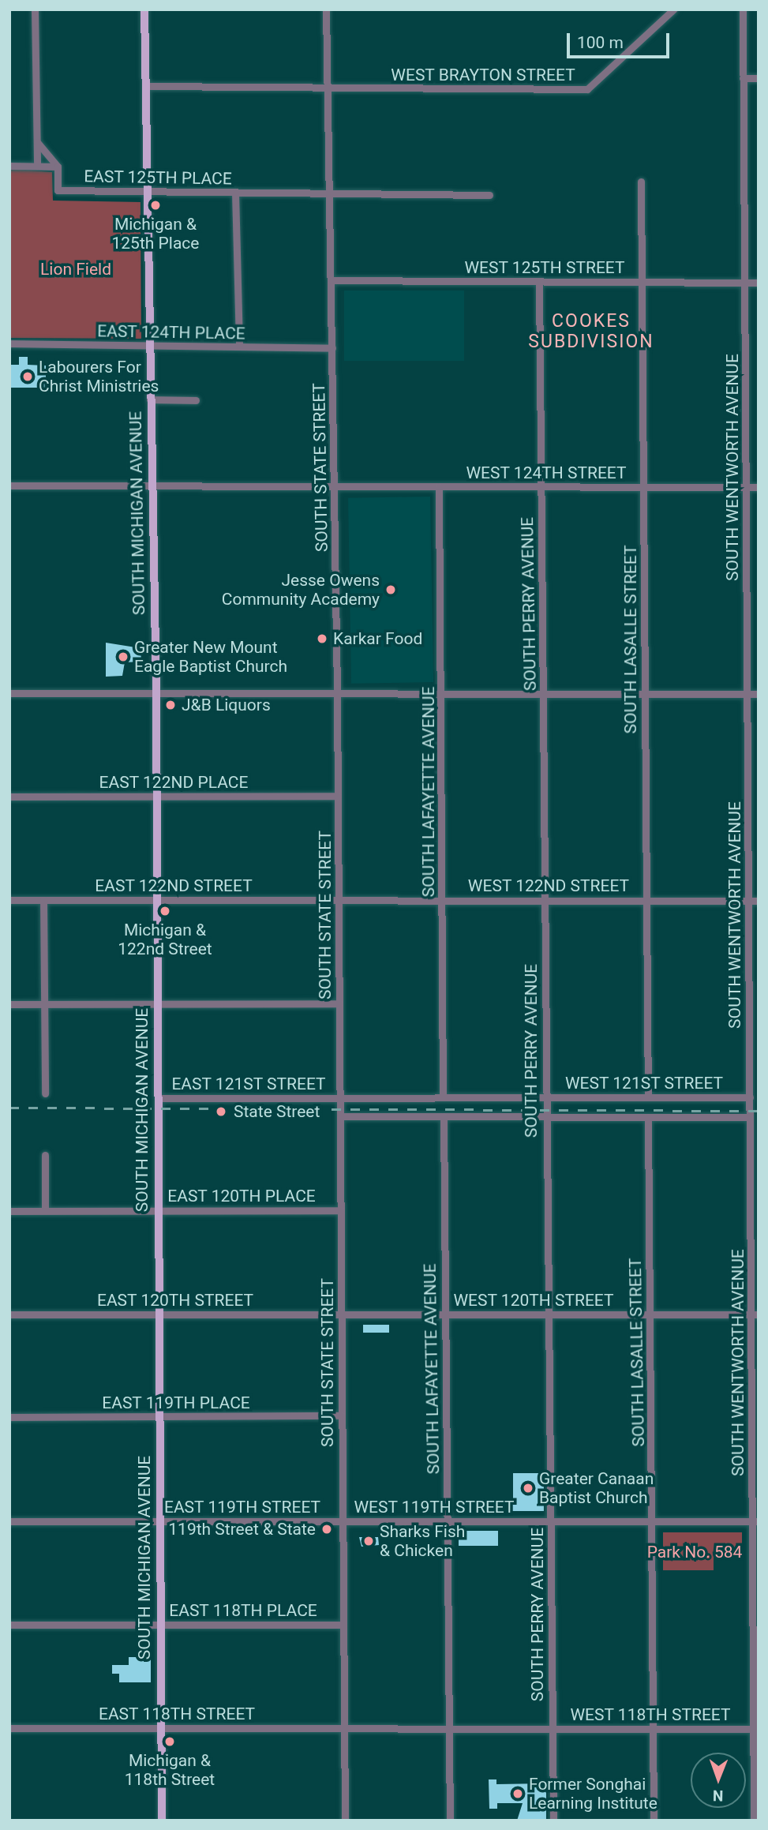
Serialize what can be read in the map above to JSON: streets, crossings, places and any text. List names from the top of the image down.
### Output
{
  "streets": {
    "main road": ["SOUTH MICHIGAN AVENUE"],
    "street": [
      "WEST BRAYTON STREET",
      "EAST 125TH PLACE",
      "WEST 125TH STREET",
      "EAST 124TH PLACE",
      "SOUTH STATE STREET",
      "SOUTH WENTWORTH AVENUE",
      "WEST 124TH STREET",
      "SOUTH PERRY AVENUE",
      "SOUTH LASALLE STREET",
      "EAST 122ND PLACE",
      "SOUTH LAFAYETTE AVENUE",
      "EAST 122ND STREET",
      "WEST 122ND STREET",
      "WEST 121ST STREET",
      "EAST 121ST STREET",
      "EAST 120TH PLACE",
      "EAST 120TH STREET",
      "WEST 120TH STREET",
      "EAST 119TH PLACE",
      "EAST 119TH STREET",
      "WEST 119TH STREET",
      "EAST 118TH PLACE",
      "EAST 118TH STREET",
      "WEST 118TH STREET"
    ]
  },
  "crossings": [
    ["WEST BRAYTON STREET", "SOUTH STATE STREET"],
    ["WEST BRAYTON STREET", "SOUTH MICHIGAN AVENUE"],
    ["EAST 125TH PLACE", "SOUTH STATE STREET"],
    ["EAST 125TH PLACE", "SOUTH MICHIGAN AVENUE"],
    ["WEST 125TH STREET", "SOUTH STATE STREET"],
    ["WEST 125TH STREET", "SOUTH WENTWORTH AVENUE"],
    ["WEST 125TH STREET", "SOUTH PERRY AVENUE"],
    ["WEST 125TH STREET", "SOUTH LASALLE STREET"],
    ["EAST 124TH PLACE", "SOUTH STATE STREET"],
    ["EAST 124TH PLACE", "SOUTH MICHIGAN AVENUE"],
    ["SOUTH STATE STREET", "WEST 124TH STREET"],
    ["SOUTH STATE STREET", "EAST 122ND PLACE"],
    ["SOUTH STATE STREET", "EAST 122ND STREET"],
    ["SOUTH STATE STREET", "WEST 122ND STREET"],
    ["SOUTH STATE STREET", "WEST 121ST STREET"],
    ["SOUTH STATE STREET", "EAST 121ST STREET"],
    ["SOUTH STATE STREET", "EAST 120TH PLACE"],
    ["SOUTH STATE STREET", "EAST 120TH STREET"],
    ["SOUTH STATE STREET", "WEST 120TH STREET"],
    ["SOUTH STATE STREET", "EAST 119TH PLACE"],
    ["SOUTH STATE STREET", "EAST 119TH STREET"],
    ["SOUTH STATE STREET", "WEST 119TH STREET"],
    ["SOUTH STATE STREET", "EAST 118TH PLACE"],
    ["SOUTH STATE STREET", "EAST 118TH STREET"],
    ["SOUTH STATE STREET", "WEST 118TH STREET"],
    ["SOUTH WENTWORTH AVENUE", "WEST 124TH STREET"],
    ["SOUTH WENTWORTH AVENUE", "WEST 122ND STREET"],
    ["SOUTH WENTWORTH AVENUE", "WEST 121ST STREET"],
    ["SOUTH WENTWORTH AVENUE", "WEST 120TH STREET"],
    ["SOUTH WENTWORTH AVENUE", "WEST 119TH STREET"],
    ["SOUTH WENTWORTH AVENUE", "WEST 118TH STREET"],
    ["WEST 124TH STREET", "SOUTH MICHIGAN AVENUE"],
    ["WEST 124TH STREET", "SOUTH PERRY AVENUE"],
    ["WEST 124TH STREET", "SOUTH LASALLE STREET"],
    ["WEST 124TH STREET", "SOUTH LAFAYETTE AVENUE"],
    ["SOUTH MICHIGAN AVENUE", "EAST 122ND PLACE"],
    ["SOUTH MICHIGAN AVENUE", "EAST 122ND STREET"],
    ["SOUTH MICHIGAN AVENUE", "EAST 121ST STREET"],
    ["SOUTH MICHIGAN AVENUE", "EAST 120TH PLACE"],
    ["SOUTH MICHIGAN AVENUE", "EAST 120TH STREET"],
    ["SOUTH MICHIGAN AVENUE", "EAST 119TH PLACE"],
    ["SOUTH MICHIGAN AVENUE", "EAST 119TH STREET"],
    ["SOUTH MICHIGAN AVENUE", "EAST 118TH PLACE"],
    ["SOUTH MICHIGAN AVENUE", "EAST 118TH STREET"],
    ["SOUTH PERRY AVENUE", "WEST 122ND STREET"],
    ["SOUTH PERRY AVENUE", "WEST 121ST STREET"],
    ["SOUTH PERRY AVENUE", "WEST 120TH STREET"],
    ["SOUTH PERRY AVENUE", "WEST 119TH STREET"],
    ["SOUTH PERRY AVENUE", "WEST 118TH STREET"],
    ["SOUTH LASALLE STREET", "WEST 122ND STREET"],
    ["SOUTH LASALLE STREET", "WEST 121ST STREET"],
    ["SOUTH LASALLE STREET", "WEST 120TH STREET"],
    ["SOUTH LASALLE STREET", "WEST 119TH STREET"],
    ["SOUTH LASALLE STREET", "WEST 118TH STREET"],
    ["SOUTH LAFAYETTE AVENUE", "WEST 122ND STREET"],
    ["SOUTH LAFAYETTE AVENUE", "WEST 121ST STREET"],
    ["SOUTH LAFAYETTE AVENUE", "WEST 120TH STREET"],
    ["SOUTH LAFAYETTE AVENUE", "WEST 119TH STREET"],
    ["SOUTH LAFAYETTE AVENUE", "WEST 118TH STREET"],
    ["EAST 122ND STREET", "WEST 122ND STREET"],
    ["WEST 121ST STREET", "EAST 121ST STREET"],
    ["EAST 120TH STREET", "WEST 120TH STREET"],
    ["EAST 119TH STREET", "WEST 119TH STREET"],
    ["EAST 118TH STREET", "WEST 118TH STREET"]
  ],
  "districts": ["COOKES SUBDIVISION"],
  "parks": ["Lion Field", "Park No. 584"],
  "places": [
    "Michigan & 125th Place",
    "Labourers For Christ Ministries",
    "Jesse Owens Community Academy",
    "Karkar Food",
    "Greater New Mount Eagle Baptist Church",
    "J&B Liquors",
    "Michigan & 122nd Street",
    "State Street",
    "Greater Canaan Baptist Church",
    "119th Street & State",
    "Sharks Fish & Chicken",
    "Michigan & 118th Street",
    "Former Songhai Learning Institute"
  ],
  "scale_bar": "100 m",
  "north": "bottom"
}
